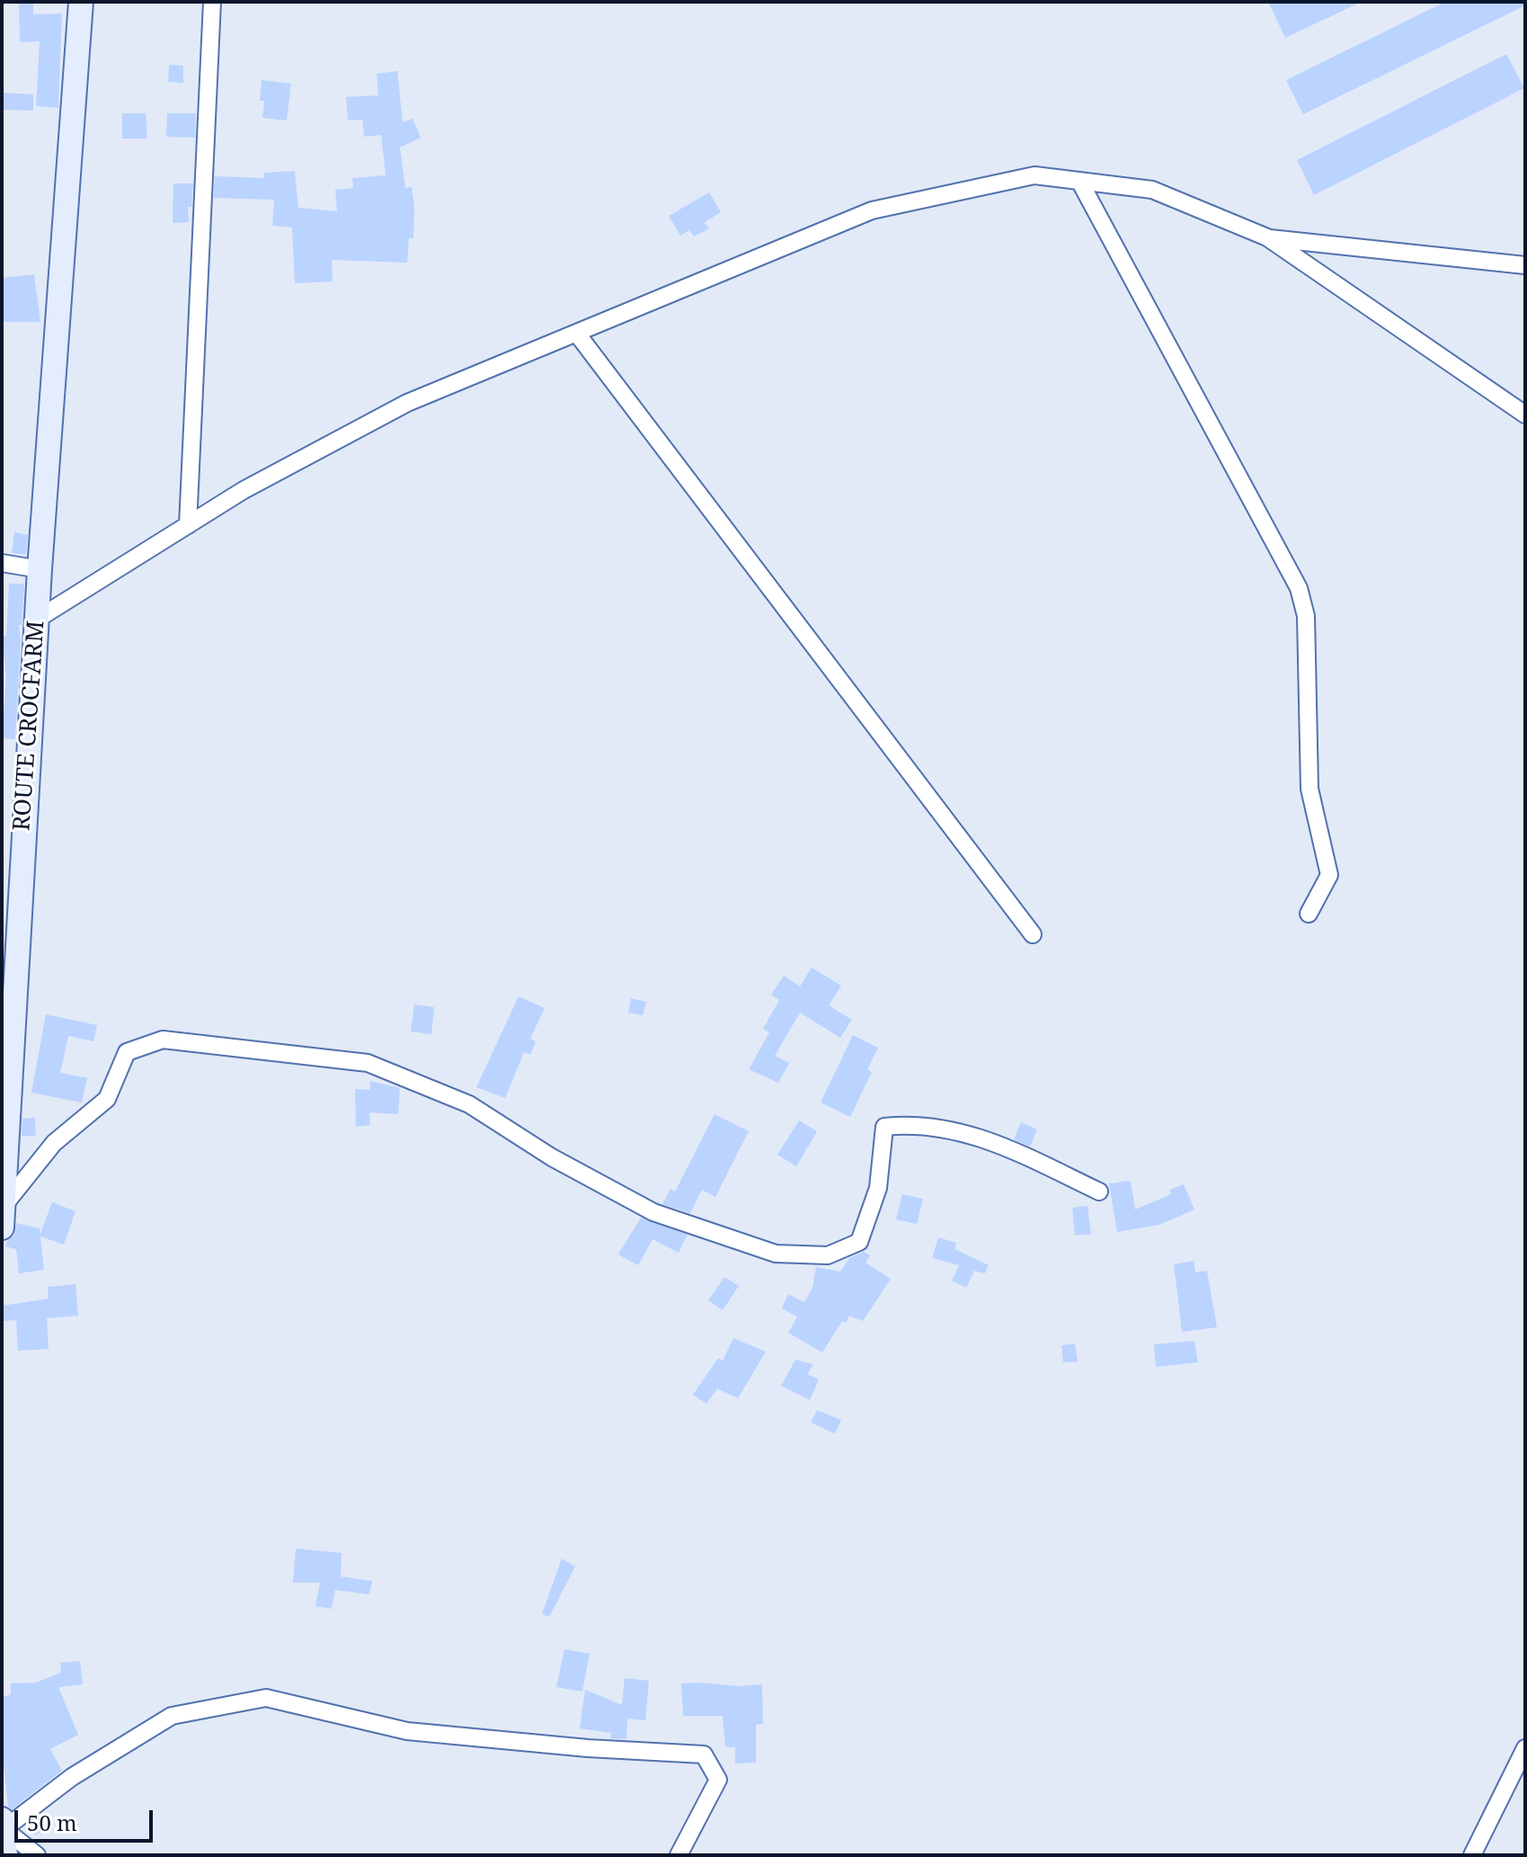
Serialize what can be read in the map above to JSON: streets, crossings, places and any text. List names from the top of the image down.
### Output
{
  "streets": {
    "street": ["ROUTE CROCFARM"]
  },
  "scale_bar": "50 m"
}
